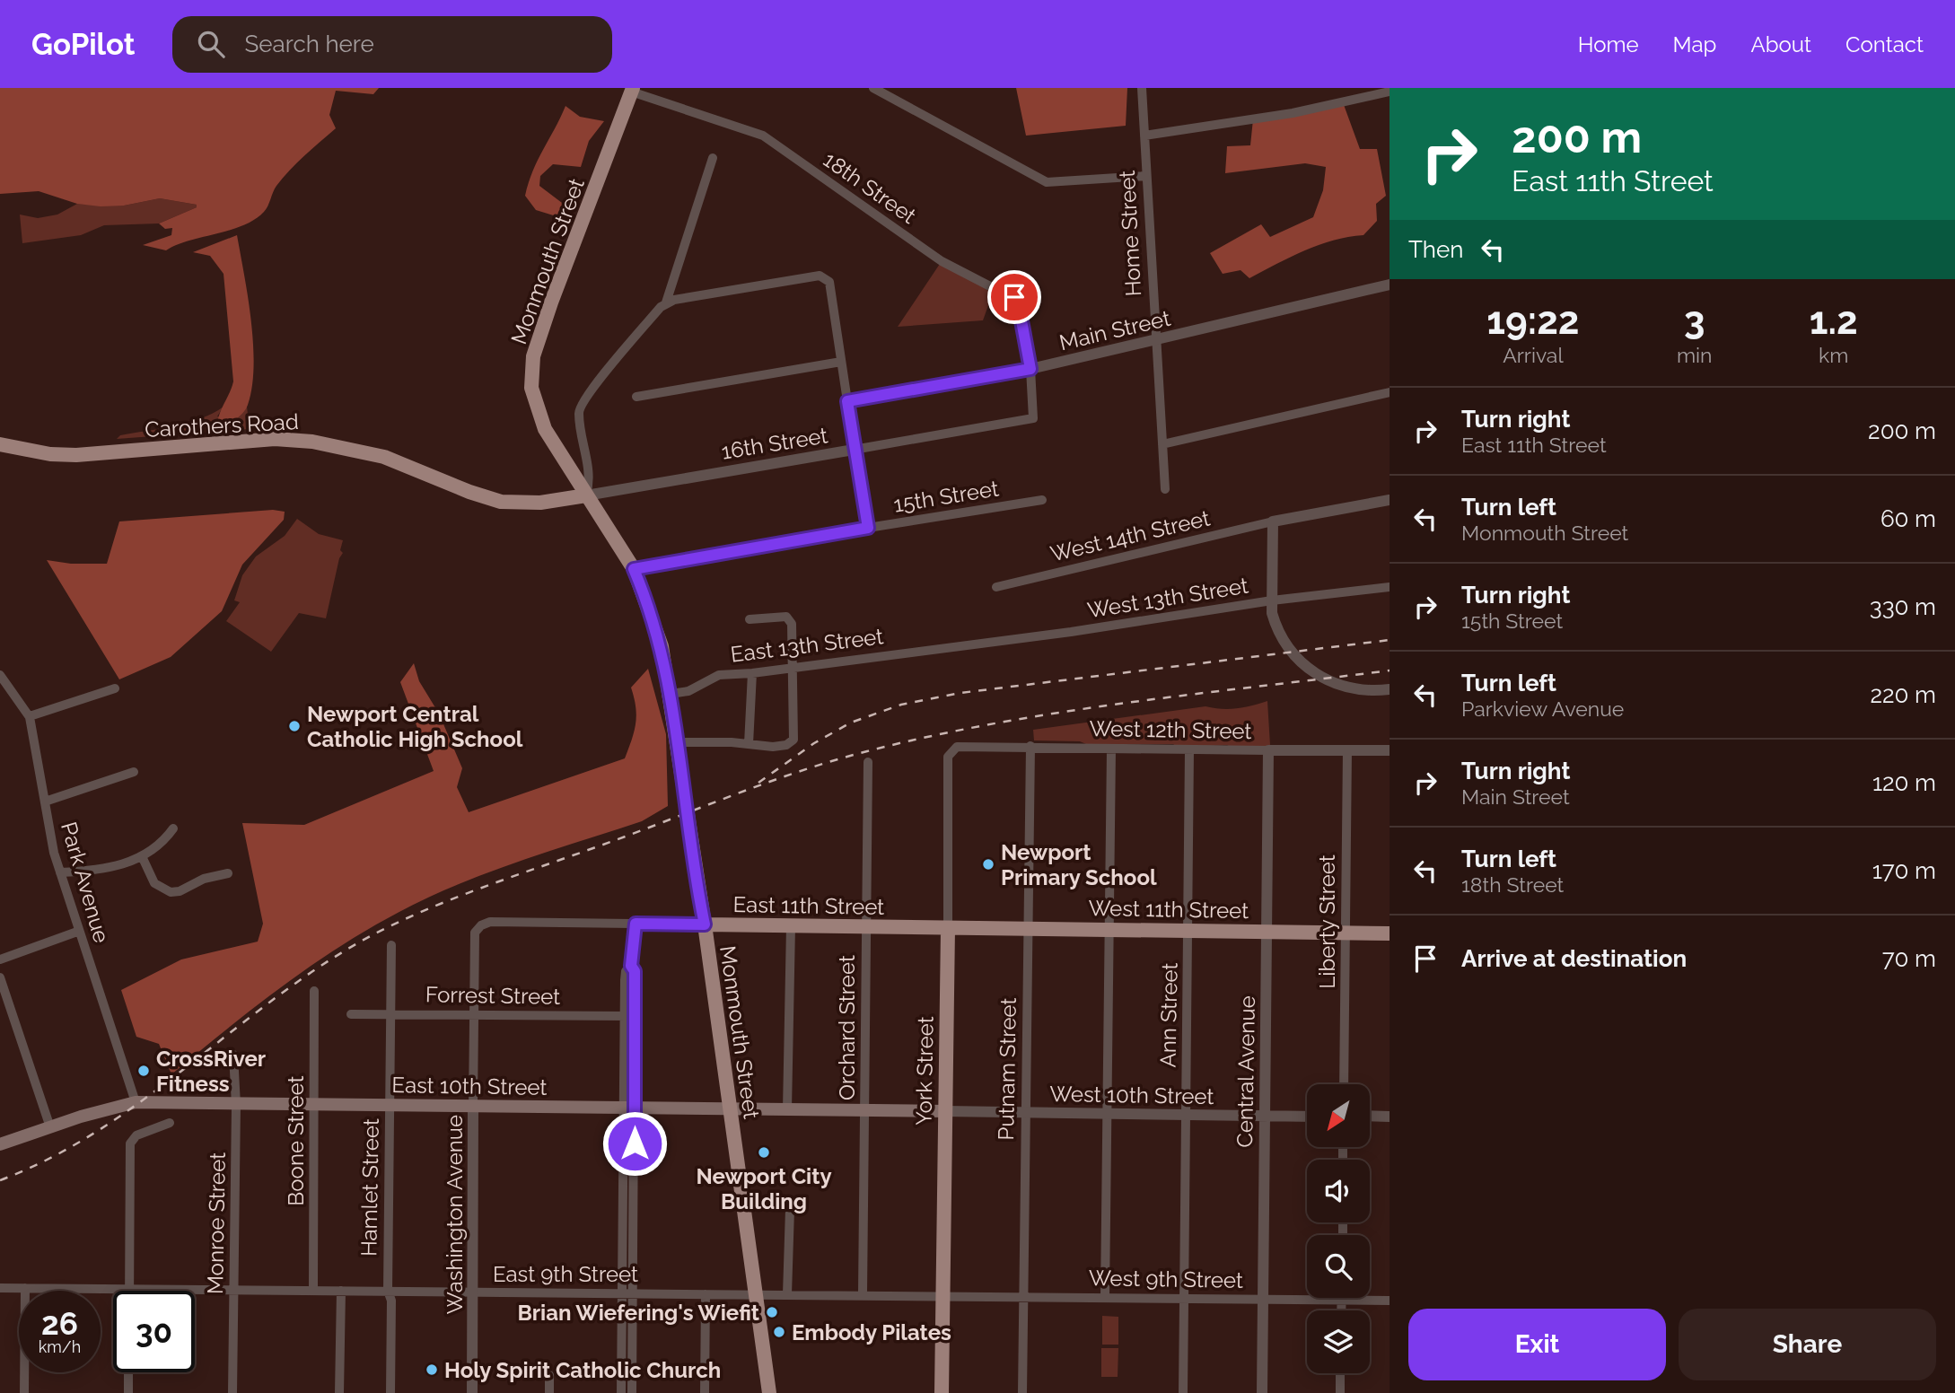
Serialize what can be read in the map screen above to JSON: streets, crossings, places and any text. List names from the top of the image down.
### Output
{
  "streets": {
    "main road": [
      "Monmouth Street",
      "Carothers Road",
      "East 11th Street",
      "West 11th Street",
      "York Street",
      "East 10th Street"
    ],
    "street": [
      "18th Street",
      "Home Street",
      "Main Street",
      "16th Street",
      "15th Street",
      "West 14th Street",
      "West 13th Street",
      "East 13th Street",
      "West 12th Street",
      "Park Avenue",
      "Liberty Street",
      "Forrest Street",
      "Ann Street",
      "Orchard Street",
      "Putnam Street",
      "Central Avenue",
      "West 10th Street",
      "Boone Street",
      "Hamlet Street",
      "Washington Avenue",
      "Monroe Street",
      "East 9th Street",
      "West 9th Street"
    ]
  },
  "crossings": [
    ["18th Street", "Monmouth Street"],
    ["18th Street", "Main Street"],
    ["18th Street", "16th Street"],
    ["Home Street", "Main Street"],
    ["Monmouth Street", "Carothers Road"],
    ["Monmouth Street", "16th Street"],
    ["Monmouth Street", "15th Street"],
    ["Monmouth Street", "East 13th Street"],
    ["Monmouth Street", "East 11th Street"],
    ["Monmouth Street", "East 10th Street"],
    ["Monmouth Street", "East 9th Street"],
    ["Main Street", "16th Street"],
    ["Carothers Road", "16th Street"],
    ["West 13th Street", "East 13th Street"],
    ["West 12th Street", "Liberty Street"],
    ["West 12th Street", "Ann Street"],
    ["West 12th Street", "Putnam Street"],
    ["West 12th Street", "York Street"],
    ["West 12th Street", "Central Avenue"],
    ["Park Avenue", "East 10th Street"],
    ["East 11th Street", "West 11th Street"],
    ["East 11th Street", "Orchard Street"],
    ["East 11th Street", "York Street"],
    ["East 11th Street", "Washington Avenue"],
    ["West 11th Street", "Liberty Street"],
    ["West 11th Street", "Ann Street"],
    ["West 11th Street", "Putnam Street"],
    ["West 11th Street", "York Street"],
    ["West 11th Street", "Central Avenue"],
    ["Forrest Street", "Hamlet Street"],
    ["Forrest Street", "Washington Avenue"],
    ["Ann Street", "West 10th Street"],
    ["Ann Street", "West 9th Street"],
    ["Orchard Street", "East 10th Street"],
    ["Orchard Street", "East 9th Street"],
    ["Putnam Street", "West 10th Street"],
    ["Putnam Street", "West 9th Street"],
    ["York Street", "East 10th Street"],
    ["York Street", "West 10th Street"],
    ["York Street", "East 9th Street"],
    ["York Street", "West 9th Street"],
    ["Central Avenue", "West 10th Street"],
    ["Central Avenue", "West 9th Street"],
    ["East 10th Street", "West 10th Street"],
    ["East 10th Street", "Boone Street"],
    ["East 10th Street", "Hamlet Street"],
    ["East 10th Street", "Washington Avenue"],
    ["East 10th Street", "Monroe Street"],
    ["Boone Street", "East 9th Street"],
    ["Hamlet Street", "East 9th Street"],
    ["Washington Avenue", "East 9th Street"],
    ["Monroe Street", "East 9th Street"],
    ["East 9th Street", "West 9th Street"]
  ],
  "places": [
    "Newport Central Catholic High School",
    "Newport Primary School",
    "CrossRiver Fitness",
    "Newport City Building",
    "Brian Wiefering's Wiefit",
    "Embody Pilates",
    "Holy Spirit Catholic Church"
  ],
  "north": "bottom left",
  "page": {
    "header": "GoPilot",
    "search": "Search here",
    "nav": [
      "Home",
      "Map",
      "About",
      "Contact"
    ],
    "turn": ["200 m", "East 11th Street"],
    "then": "Then",
    "eta": [
      "19:22",
      "Arrival",
      "3",
      "min",
      "1.2",
      "km"
    ],
    "list": [
      {
        "name": "Turn right",
        "note": "East 11th Street",
        "value": "200 m"
      },
      {
        "name": "Turn left",
        "note": "Monmouth Street",
        "value": "60 m"
      },
      {
        "name": "Turn right",
        "note": "15th Street",
        "value": "330 m"
      },
      {
        "name": "Turn left",
        "note": "Parkview Avenue",
        "value": "220 m"
      },
      {
        "name": "Turn right",
        "note": "Main Street",
        "value": "120 m"
      },
      {
        "name": "Turn left",
        "note": "18th Street",
        "value": "170 m"
      },
      {
        "name": "Arrive at destination",
        "value": "70 m"
      }
    ],
    "speed": "26 km/h",
    "limit": "30",
    "buttons": ["Exit", "Share"]
  }
}
